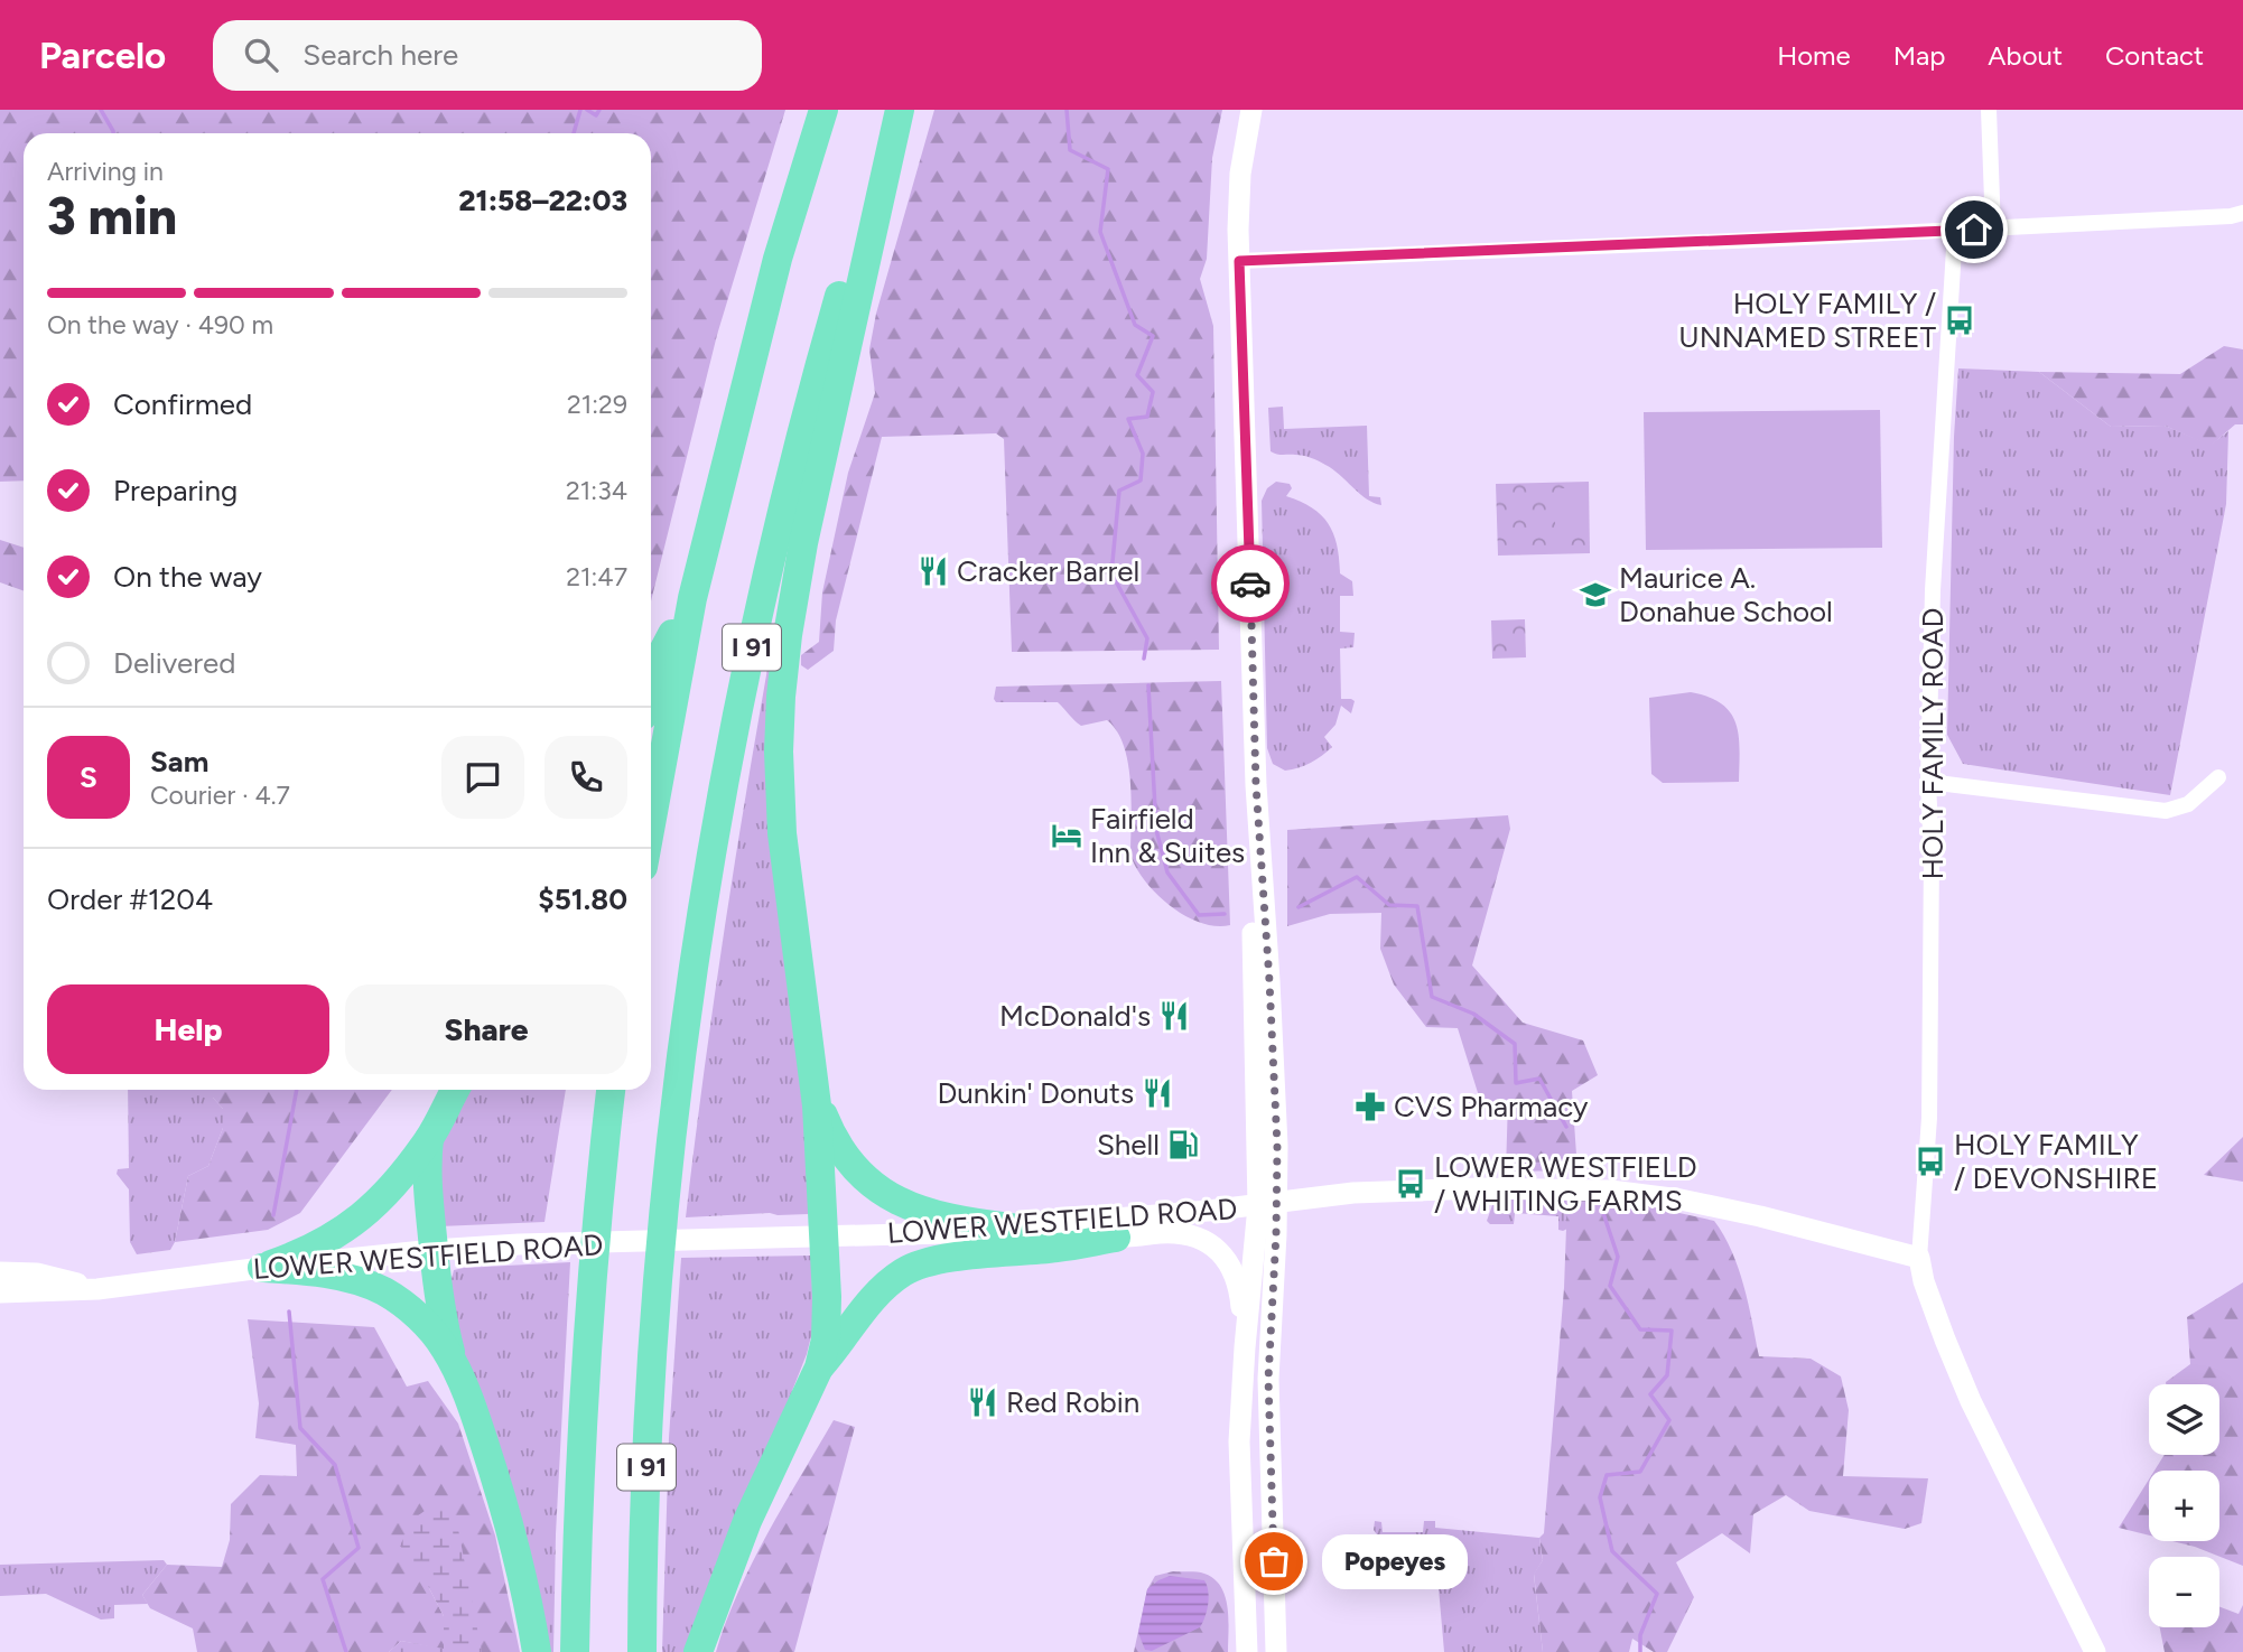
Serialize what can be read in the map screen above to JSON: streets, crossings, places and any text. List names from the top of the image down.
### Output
{
  "streets": {
    "highway": ["I 91"],
    "main road": ["LOWER WESTFIELD ROAD"],
    "street": ["HOLY FAMILY ROAD"]
  },
  "crossings": [
    ["HOLY FAMILY ROAD", "LOWER WESTFIELD ROAD"]
  ],
  "places": {
    "bus stop": ["HOLY FAMILY / UNNAMED STREET", "HOLY FAMILY / DEVONSHIRE", "LOWER WESTFIELD / WHITING FARMS"],
    "restaurant": [
      "Cracker Barrel",
      "McDonald's",
      "Dunkin' Donuts",
      "Red Robin"
    ],
    "school or university": ["Maurice A. Donahue School"],
    "hotel": ["Fairfield Inn & Suites"],
    "pharmacy": ["CVS Pharmacy"],
    "fuel station": ["Shell"],
    "other": ["Popeyes"]
  },
  "page": {
    "header": "Parcelo",
    "search": "Search here",
    "nav": [
      "Home",
      "Map",
      "About",
      "Contact"
    ],
    "heading": ["3 min", "Arriving in", "21:58–22:03"],
    "panel": [
      "Sam",
      "Courier · 4.7",
      "Order #1204",
      "$51.80"
    ],
    "bar": "On the way · 490 m",
    "list": [
      ["Confirmed", "21:29"],
      ["Preparing", "21:34"],
      ["On the way", "21:47"],
      "Delivered"
    ],
    "round": "S",
    "buttons": ["Help", "Share"],
    "map_buttons": ["+", "−"],
    "bubble": "Popeyes"
  }
}
